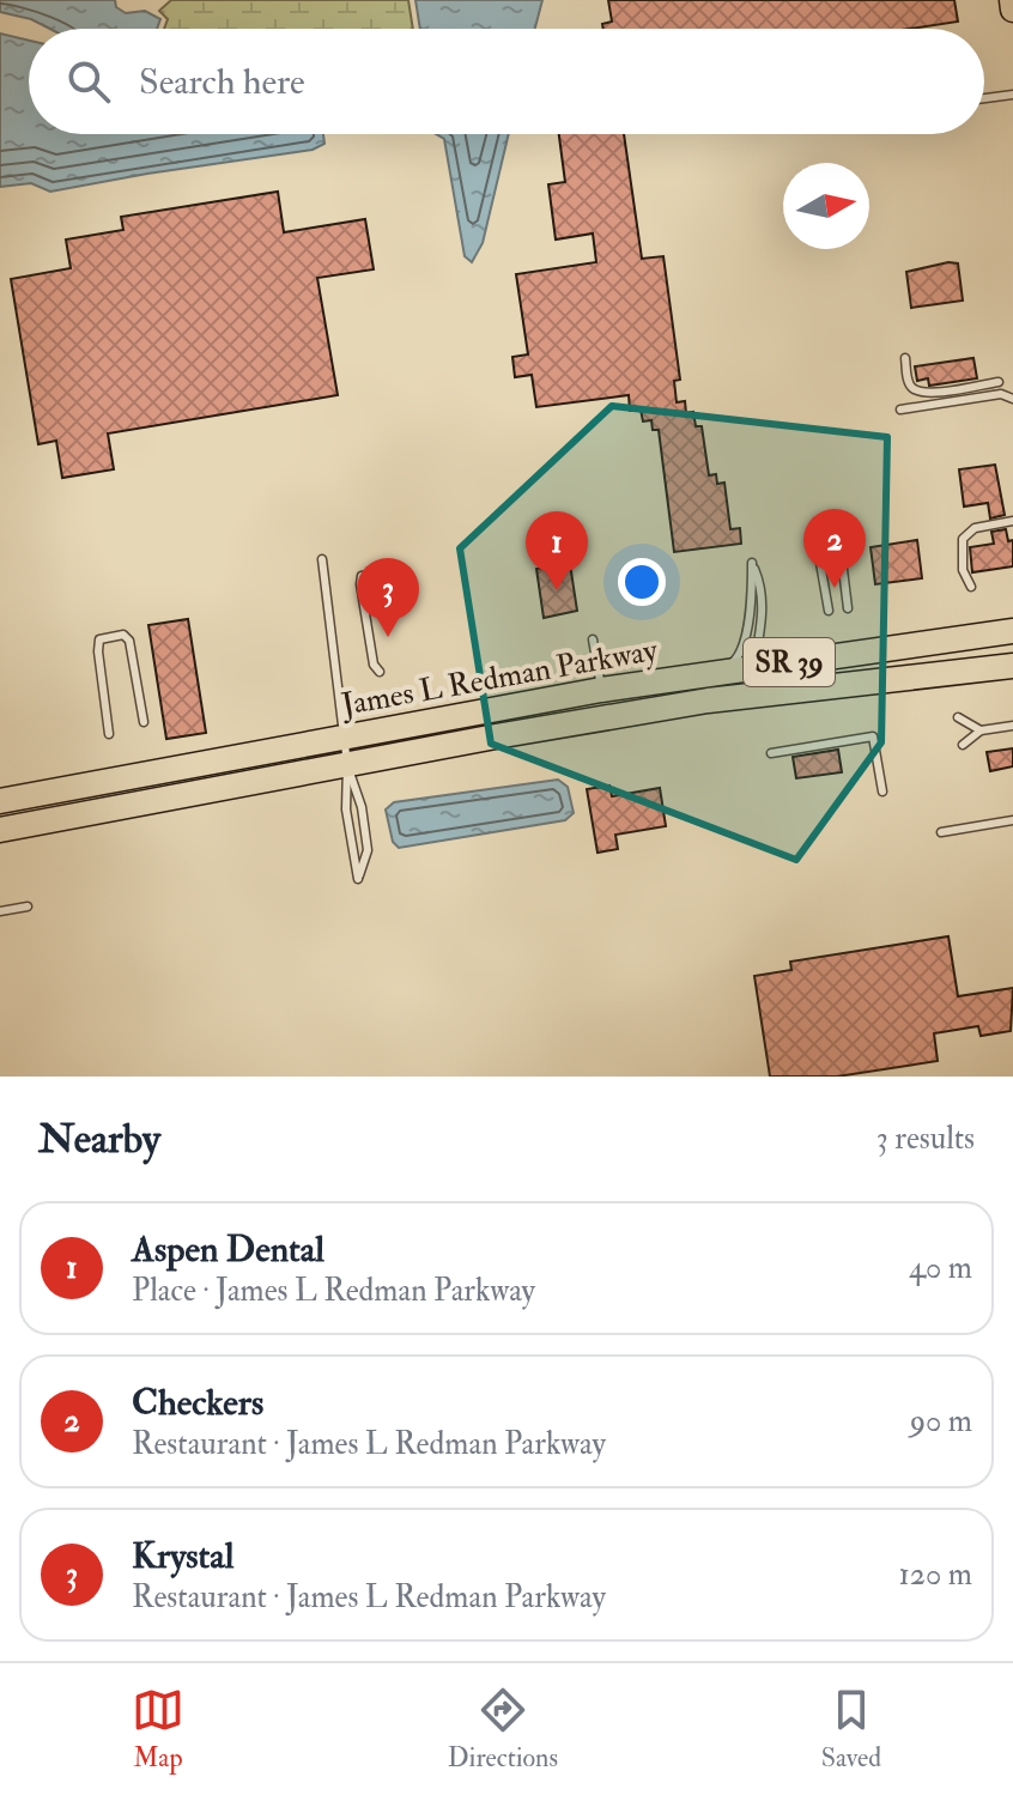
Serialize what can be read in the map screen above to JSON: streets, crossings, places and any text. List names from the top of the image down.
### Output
{
  "streets": {
    "main road": ["SR 39", "James L Redman Parkway"]
  },
  "north": "right",
  "page": {
    "search": "Search here",
    "pins": ["2", "1", "3"],
    "heading": ["Nearby", "3 results"],
    "list": [
      {
        "mark": "1",
        "name": "Aspen Dental",
        "note": "Place · James L Redman Parkway",
        "value": "40 m"
      },
      {
        "mark": "2",
        "name": "Checkers",
        "note": "Restaurant · James L Redman Parkway",
        "value": "90 m"
      },
      {
        "mark": "3",
        "name": "Krystal",
        "note": "Restaurant · James L Redman Parkway",
        "value": "120 m"
      }
    ],
    "nav": ["Map", "Directions", "Saved"]
  }
}
